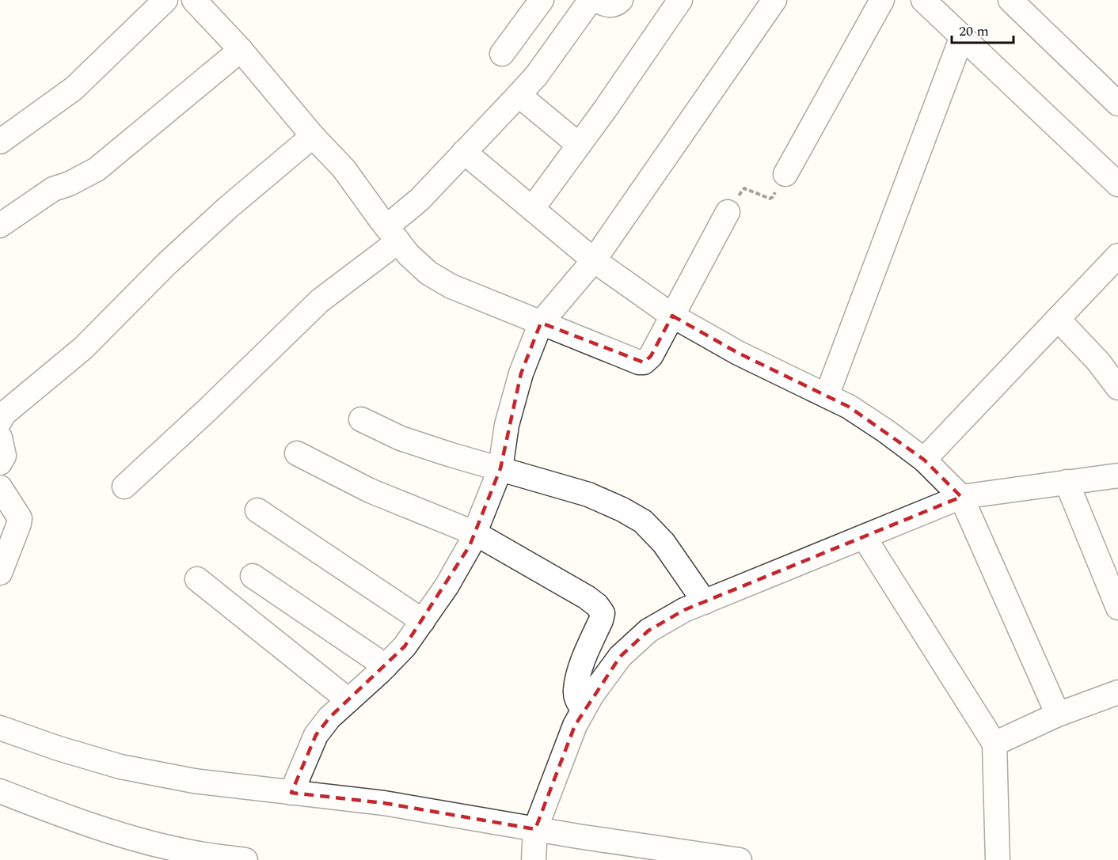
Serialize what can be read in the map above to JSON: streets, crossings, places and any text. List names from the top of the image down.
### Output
{
  "scale_bar": "20 m"
}
